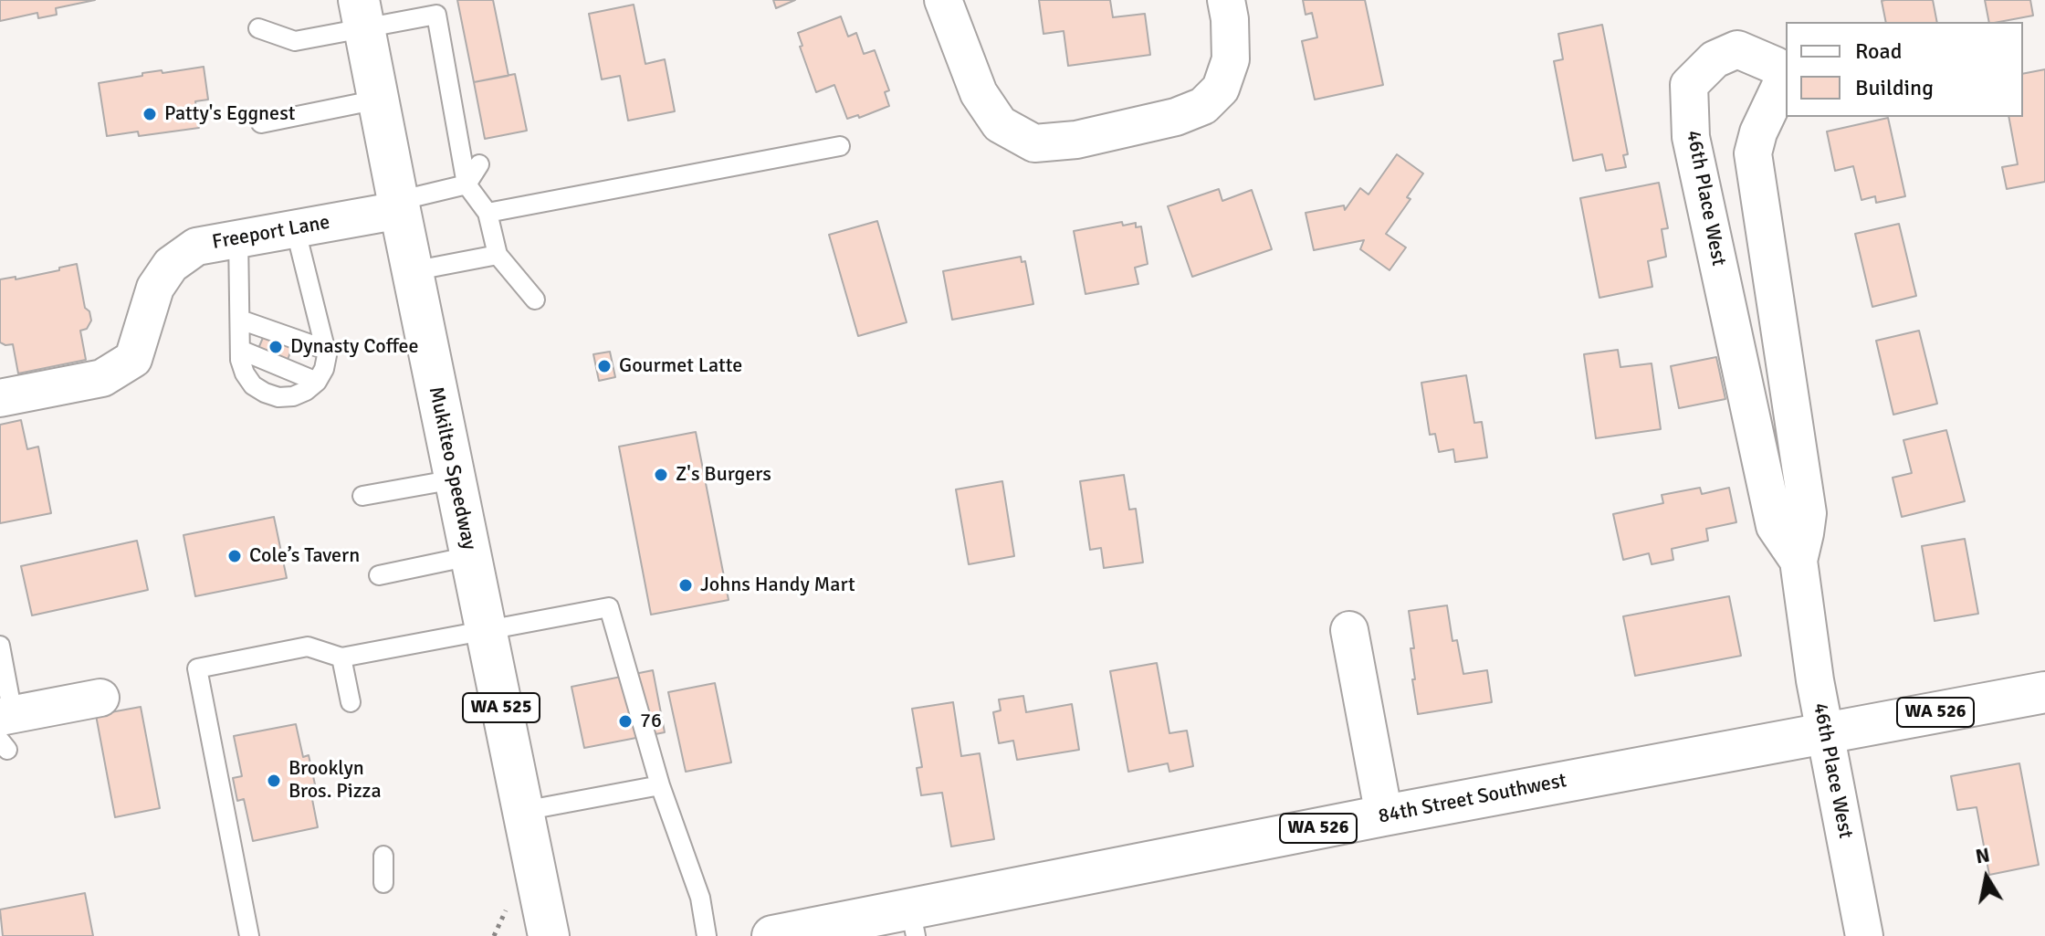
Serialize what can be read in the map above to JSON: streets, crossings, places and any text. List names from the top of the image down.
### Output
{
  "streets": {
    "main road": [
      "Mukilteo Speedway",
      "WA 525",
      "WA 526",
      "84th Street Southwest"
    ],
    "street": ["46th Place West", "Freeport Lane"]
  },
  "crossings": [
    ["46th Place West", "84th Street Southwest"],
    ["Freeport Lane", "Mukilteo Speedway"]
  ],
  "places": [
    "Patty's Eggnest",
    "Dynasty Coffee",
    "Gourmet Latte",
    "Z's Burgers",
    "Cole’s Tavern",
    "Johns Handy Mart",
    "76",
    "Brooklyn Bros. Pizza"
  ],
  "legend": ["Road", "Building"],
  "north": "top"
}
